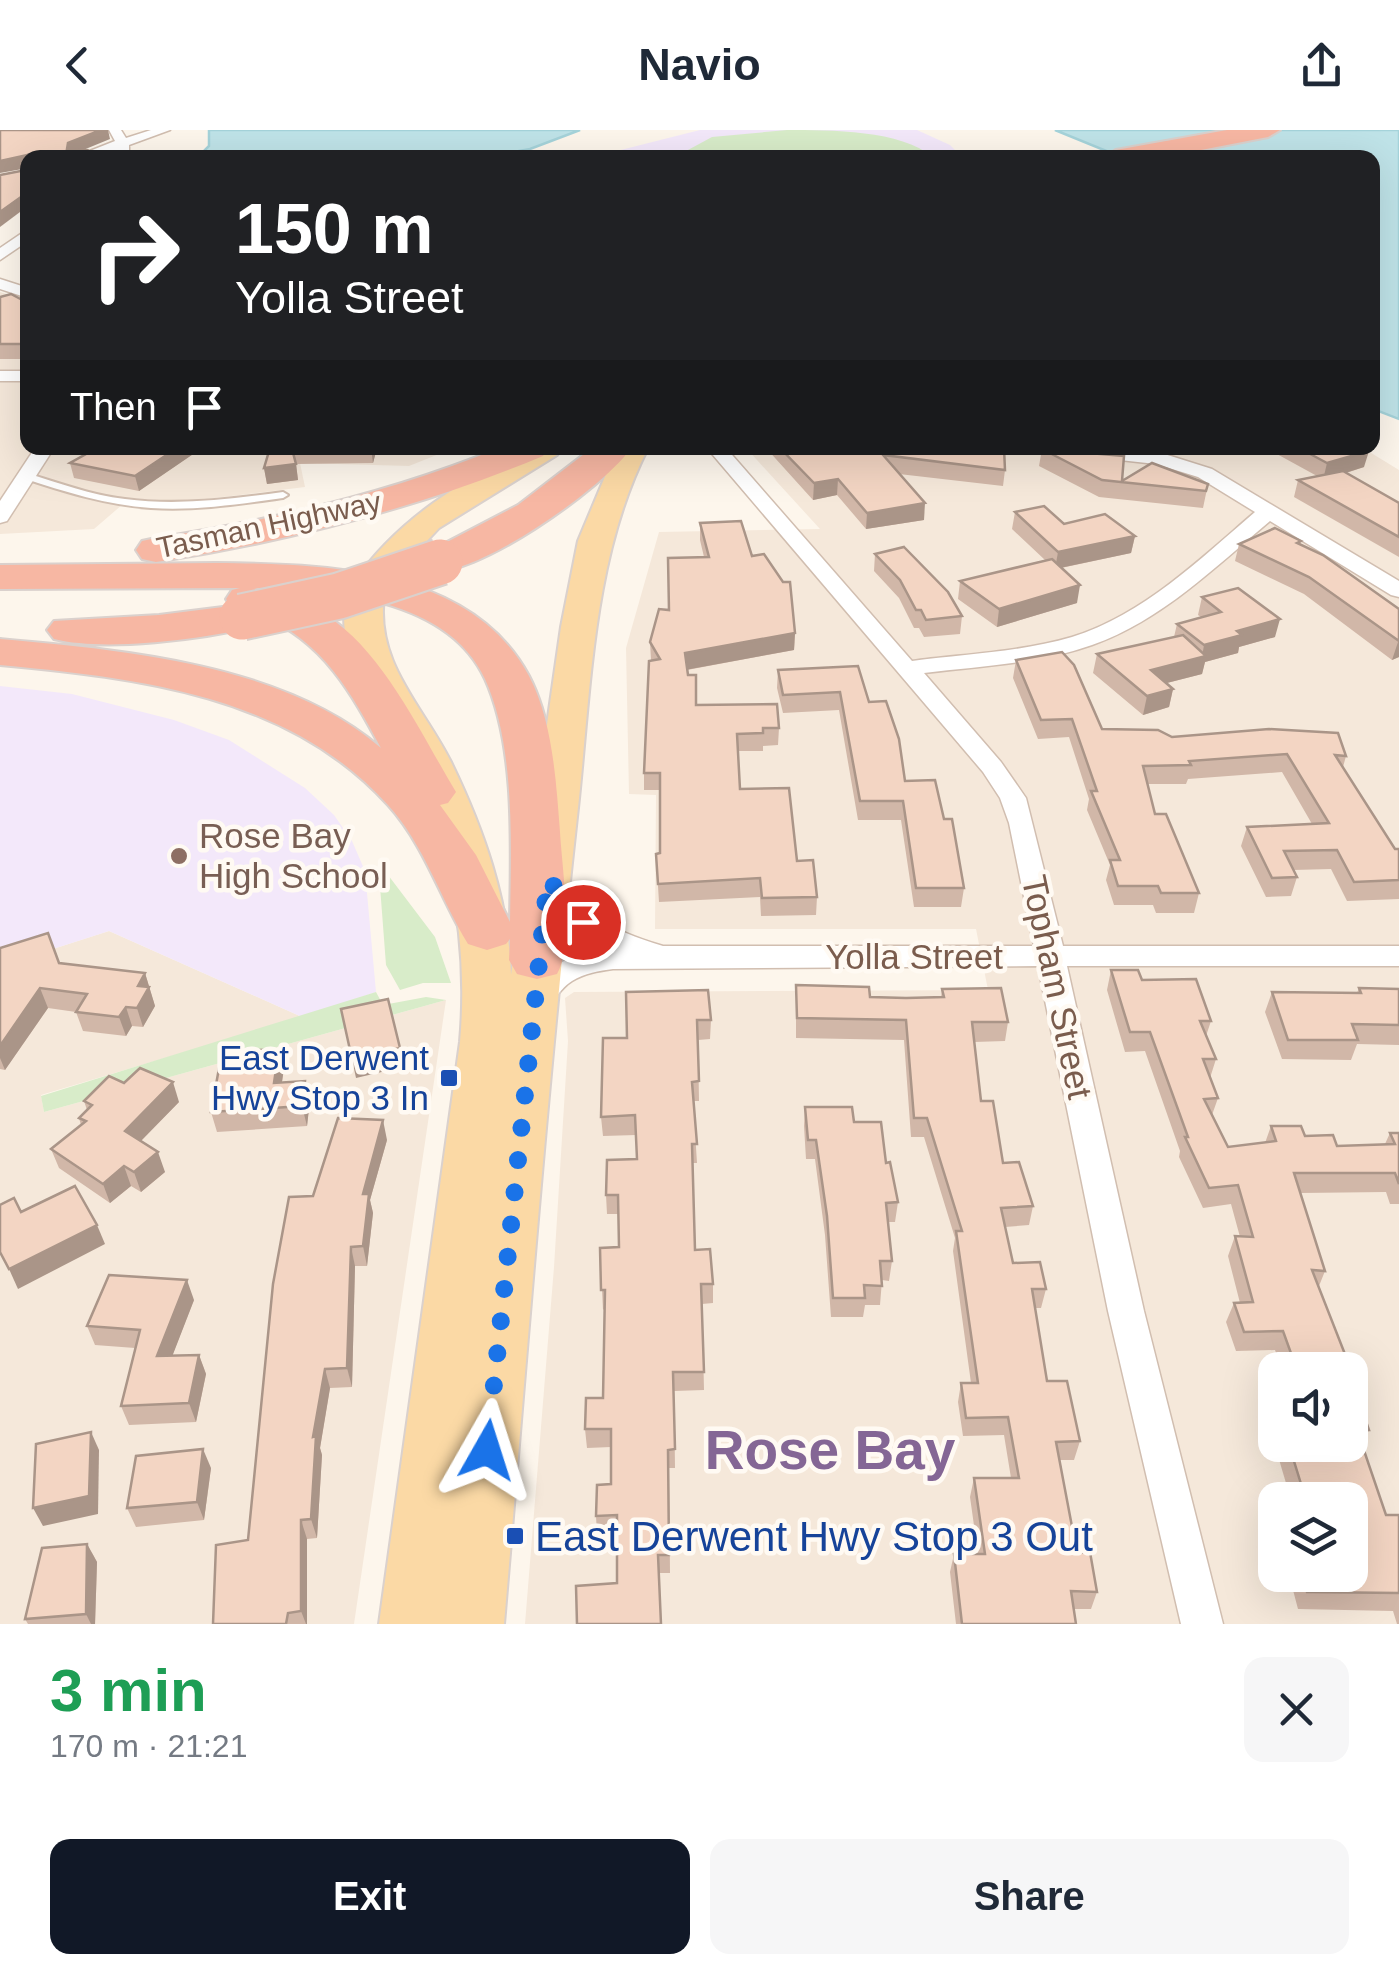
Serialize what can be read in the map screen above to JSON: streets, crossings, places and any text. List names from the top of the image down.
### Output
{
  "streets": {
    "highway": ["Tasman Highway"],
    "street": ["Yolla Street", "Topham Street"]
  },
  "crossings": [
    ["Yolla Street", "Topham Street"]
  ],
  "districts": ["Rose Bay"],
  "places": {
    "other": ["Rose Bay High School"],
    "transit": ["East Derwent Hwy Stop 3 In", "East Derwent Hwy Stop 3 Out"]
  },
  "page": {
    "header": "Navio",
    "turn": ["150 m", "Yolla Street"],
    "then": "Then",
    "heading": ["3 min", "170 m · 21:21"],
    "buttons": ["Exit", "Share"]
  }
}
